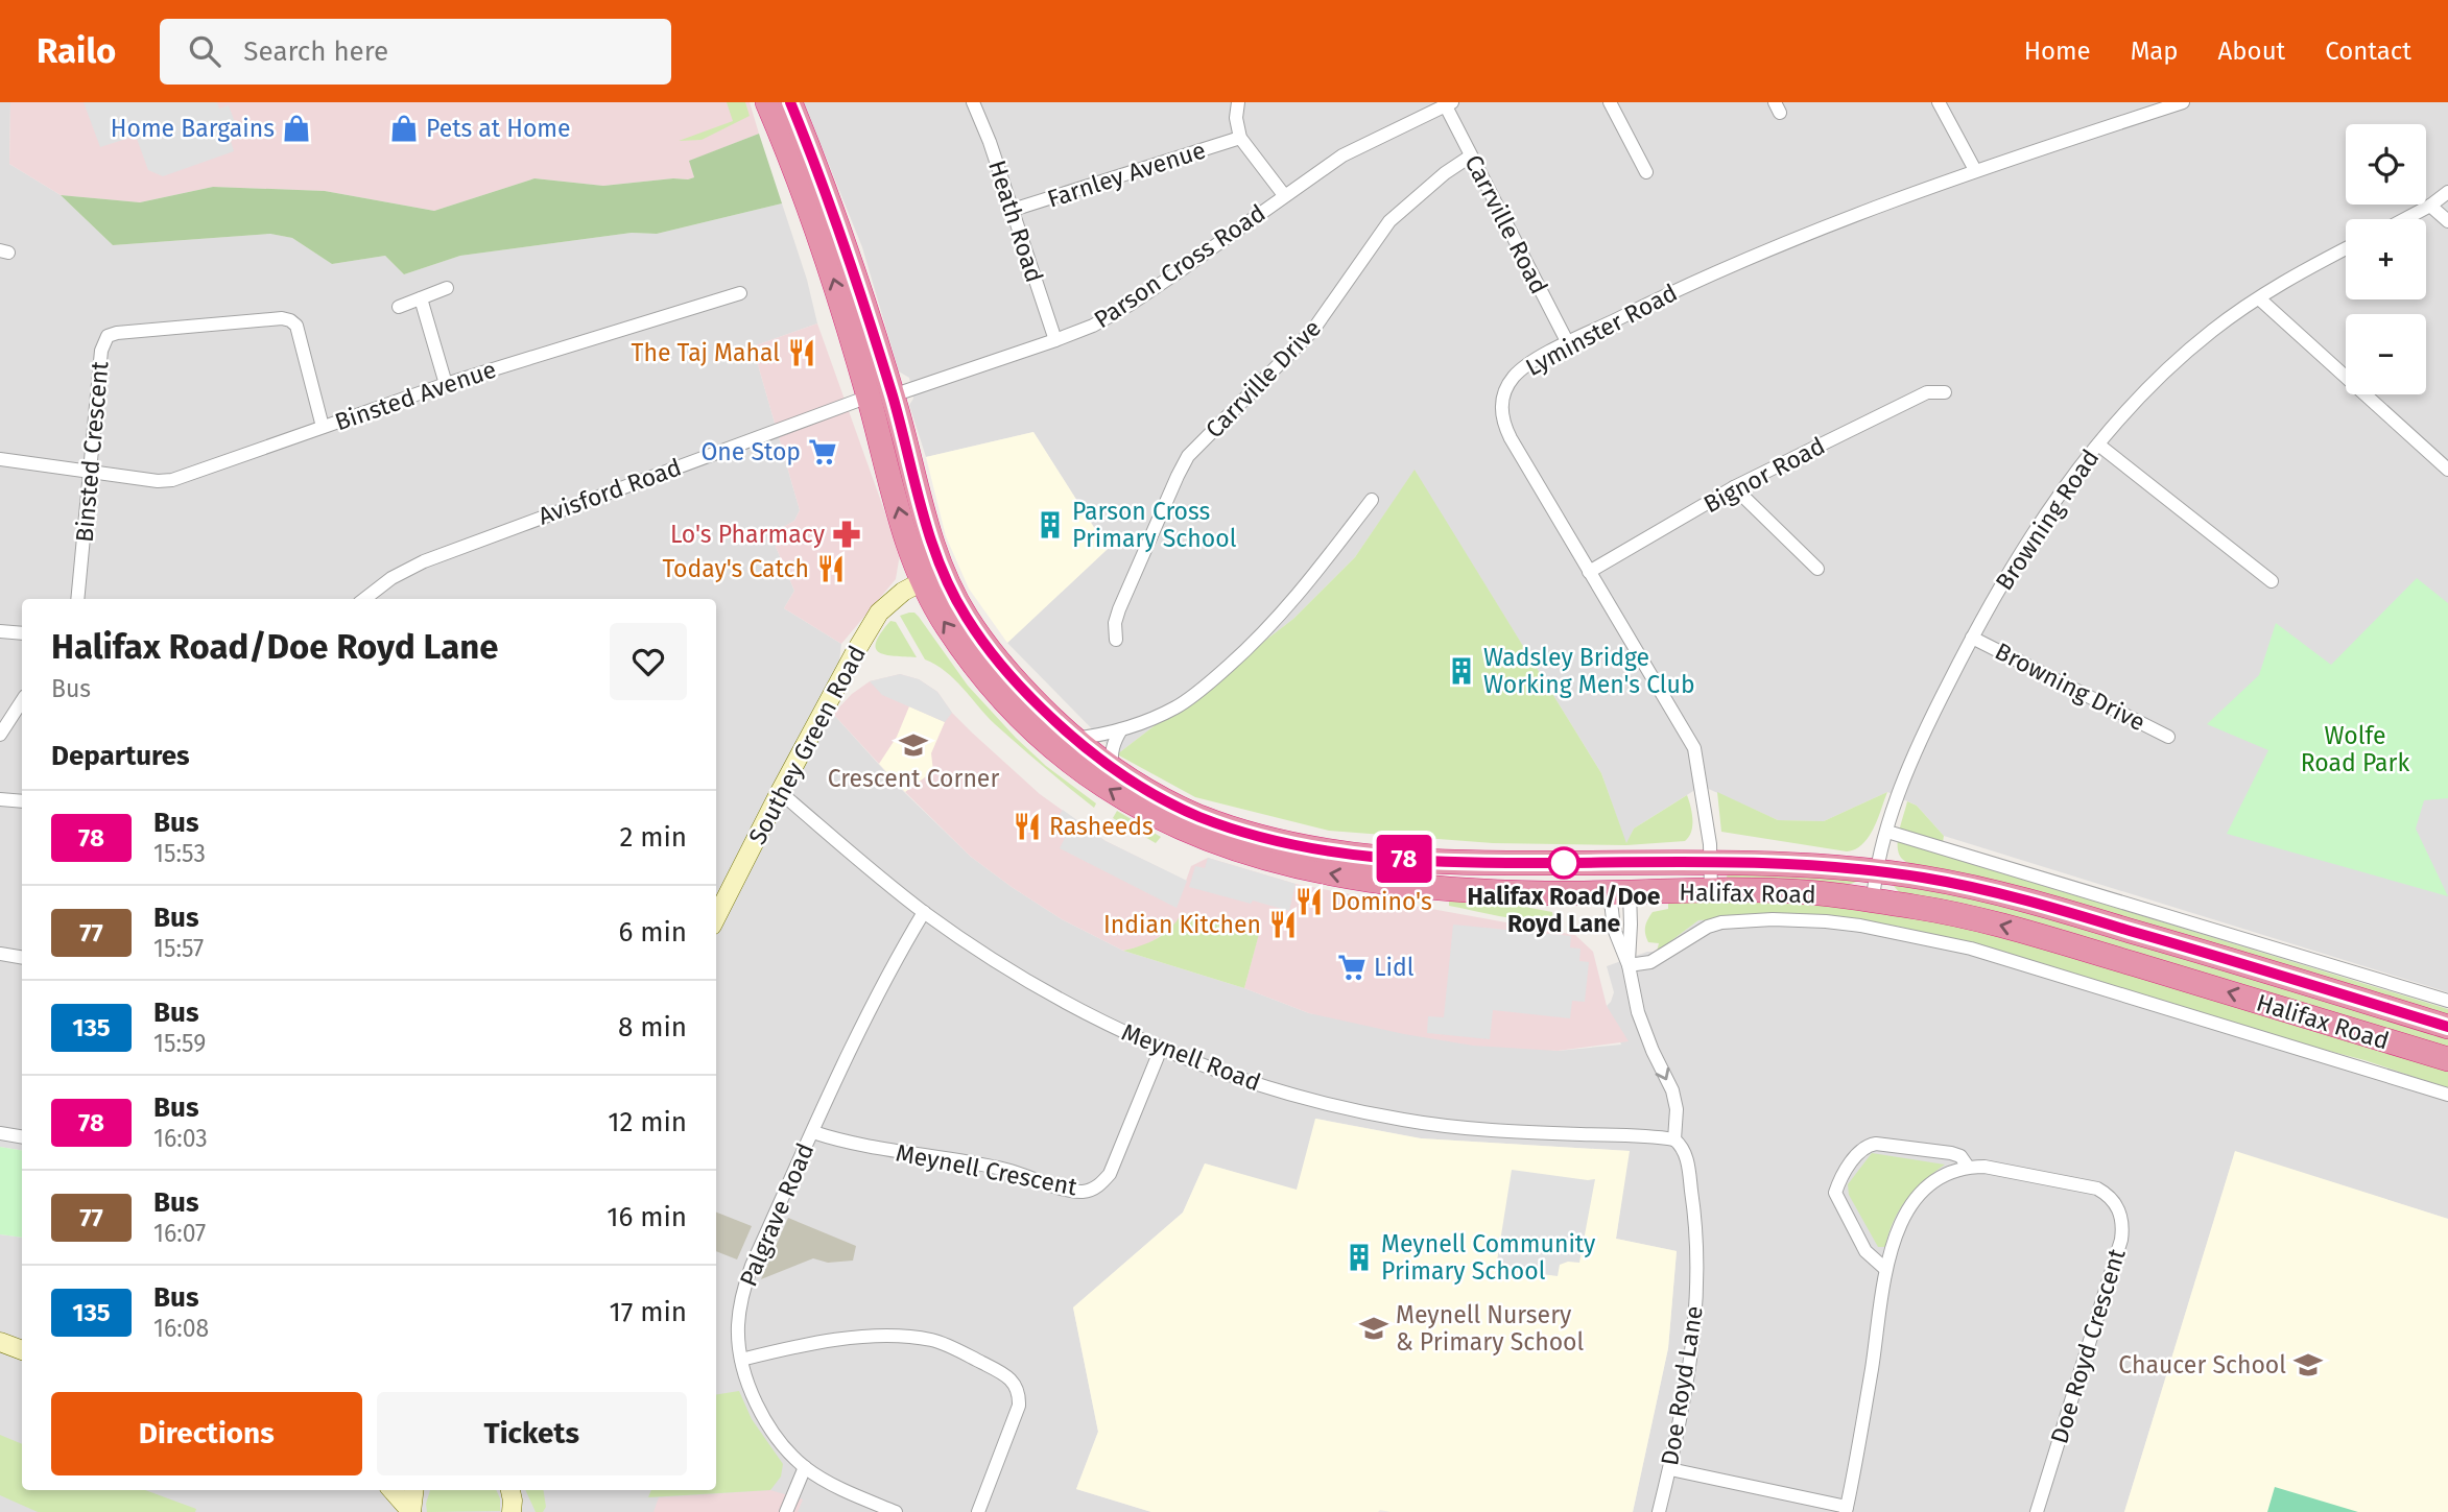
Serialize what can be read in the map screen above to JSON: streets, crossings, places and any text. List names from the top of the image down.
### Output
{
  "streets": {
    "highway": ["Halifax Road"],
    "street": [
      "Farnley Avenue",
      "Heath Road",
      "Carrville Road",
      "Parson Cross Road",
      "Lyminster Road",
      "Carrville Drive",
      "Binsted Avenue",
      "Binsted Crescent",
      "Bignor Road",
      "Avisford Road",
      "Browning Road",
      "Browning Drive",
      "Southey Green Road",
      "Meynell Road",
      "Meynell Crescent",
      "Palgrave Road",
      "Doe Royd Crescent",
      "Doe Royd Lane"
    ]
  },
  "crossings": [
    ["Farnley Avenue", "Heath Road"],
    ["Heath Road", "Parson Cross Road"],
    ["Carrville Road", "Parson Cross Road"],
    ["Carrville Road", "Lyminster Road"],
    ["Carrville Road", "Carrville Drive"],
    ["Parson Cross Road", "Avisford Road"],
    ["Parson Cross Road", "Halifax Road"],
    ["Lyminster Road", "Bignor Road"],
    ["Lyminster Road", "Halifax Road"],
    ["Binsted Avenue", "Binsted Crescent"],
    ["Avisford Road", "Halifax Road"],
    ["Browning Road", "Browning Drive"],
    ["Browning Road", "Halifax Road"],
    ["Southey Green Road", "Halifax Road"],
    ["Southey Green Road", "Meynell Road"],
    ["Halifax Road", "Doe Royd Lane"],
    ["Meynell Road", "Meynell Crescent"],
    ["Meynell Road", "Palgrave Road"],
    ["Meynell Road", "Doe Royd Lane"],
    ["Meynell Crescent", "Palgrave Road"]
  ],
  "parks": ["Wolfe Road Park"],
  "places": {
    "shop": ["Home Bargains", "Pets at Home"],
    "restaurant": [
      "The Taj Mahal",
      "Today's Catch",
      "Rasheeds",
      "Domino's",
      "Indian Kitchen"
    ],
    "supermarket": ["One Stop", "Lidl"],
    "building": ["Parson Cross Primary School", "Wadsley Bridge Working Men's Club", "Meynell Community Primary School"],
    "pharmacy": ["Lo's Pharmacy"],
    "school or university": ["Crescent Corner", "Meynell Nursery & Primary School", "Chaucer School"],
    "other": ["Halifax Road/Doe Royd Lane"]
  },
  "lines": ["bus line 78"],
  "page": {
    "header": "Railo",
    "search": "Search here",
    "nav": [
      "Home",
      "Map",
      "About",
      "Contact"
    ],
    "on_map": "78",
    "map_buttons": ["+", "−"],
    "heading": [
      ["Halifax Road/Doe Royd Lane", "Bus"],
      "Departures"
    ],
    "list": [
      {
        "mark": "78",
        "name": "Bus",
        "note": "15:53",
        "value": "2 min"
      },
      {
        "mark": "77",
        "name": "Bus",
        "note": "15:57",
        "value": "6 min"
      },
      {
        "mark": "135",
        "name": "Bus",
        "note": "15:59",
        "value": "8 min"
      },
      {
        "mark": "78",
        "name": "Bus",
        "note": "16:03",
        "value": "12 min"
      },
      {
        "mark": "77",
        "name": "Bus",
        "note": "16:07",
        "value": "16 min"
      },
      {
        "mark": "135",
        "name": "Bus",
        "note": "16:08",
        "value": "17 min"
      }
    ],
    "buttons": ["Directions", "Tickets"]
  }
}
